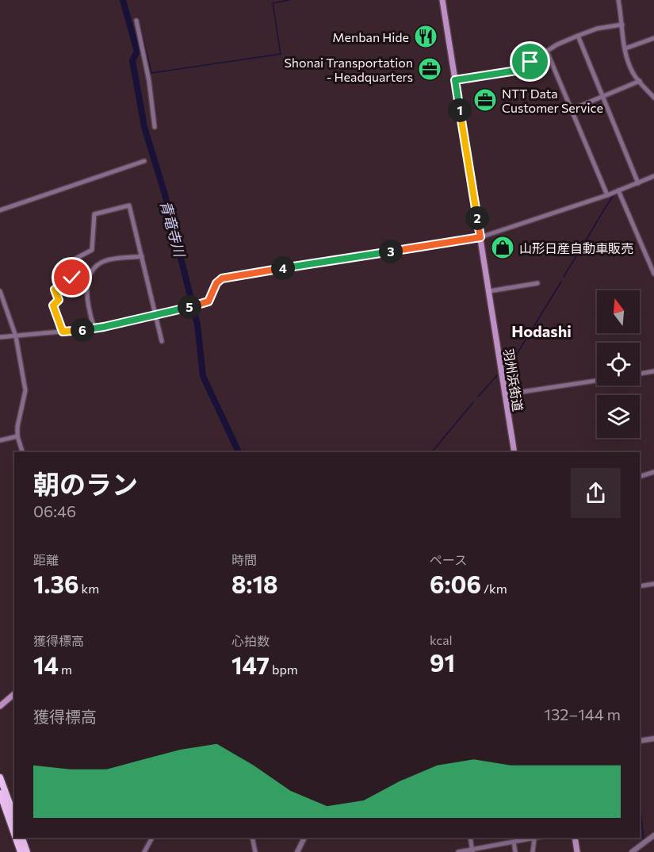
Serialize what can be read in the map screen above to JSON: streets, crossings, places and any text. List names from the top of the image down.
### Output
{
  "streets": {
    "main road": ["羽州浜街道"]
  },
  "districts": ["Hodashi"],
  "water": ["青竜寺川"],
  "places": {
    "restaurant": ["Menban Hide"],
    "office": ["Shonai Transportation - Headquarters", "NTT Data Customer Service"],
    "shop": ["山形日産自動車販売"]
  },
  "north": "top",
  "page": {
    "pins": [
      "1",
      "2",
      "3",
      "4",
      "5",
      "6"
    ],
    "heading": ["朝のラン", "06:46"],
    "stats": [
      ["距離", "1.36 km"],
      ["時間", "8:18"],
      ["ペース", "6:06 /km"],
      ["獲得標高", "14 m"],
      ["心拍数", "147 bpm"],
      ["kcal", "91"]
    ],
    "chart": ["獲得標高", "132–144 m"]
  }
}
